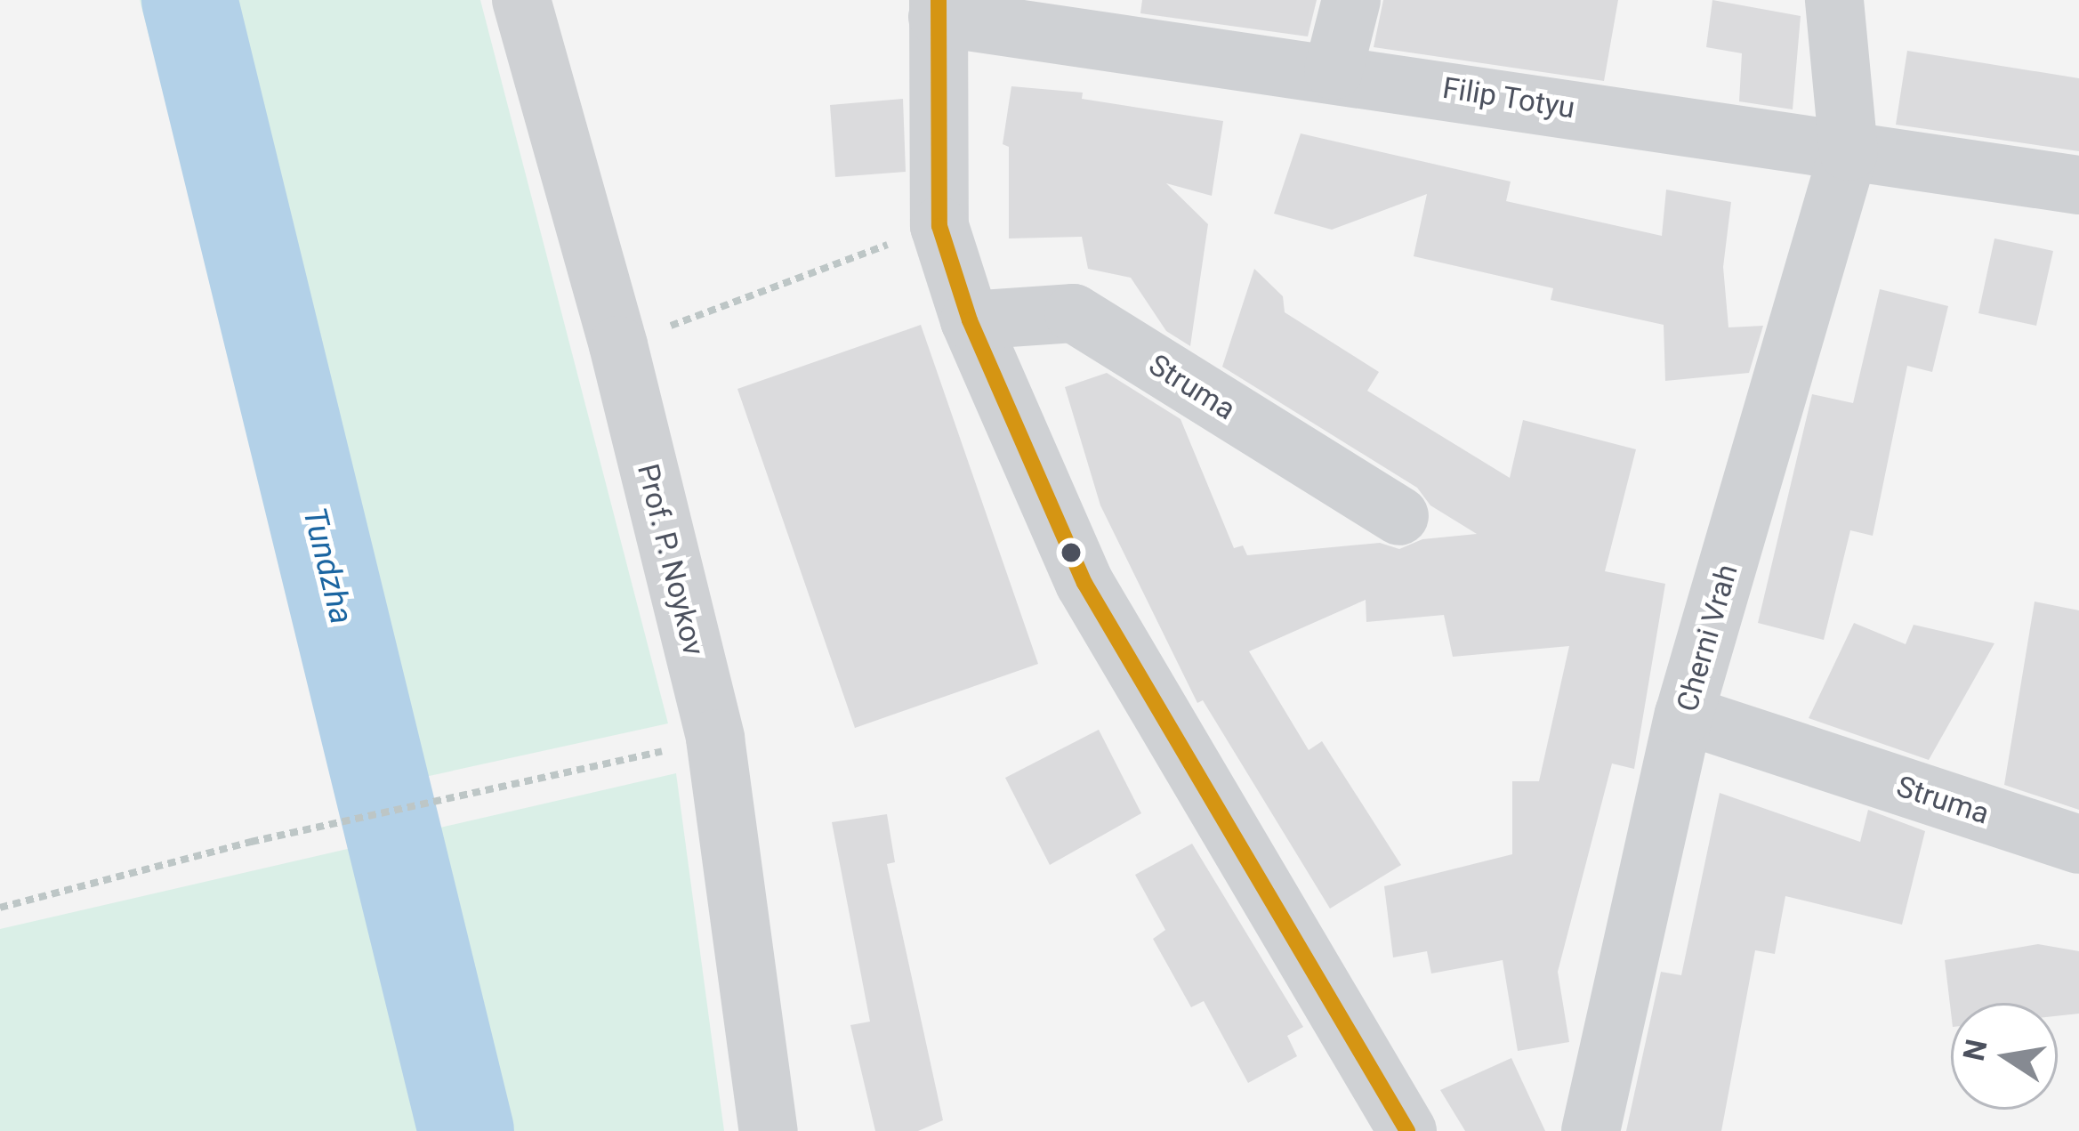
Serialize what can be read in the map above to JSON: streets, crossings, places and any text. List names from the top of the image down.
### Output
{
  "streets": {
    "street": [
      "Filip Totyu",
      "Struma",
      "Prof. P. Noykov",
      "Cherni Vrah"
    ]
  },
  "crossings": [
    ["Filip Totyu", "Cherni Vrah"],
    ["Struma", "Cherni Vrah"]
  ],
  "water": ["Tundzha"],
  "north": "left"
}
